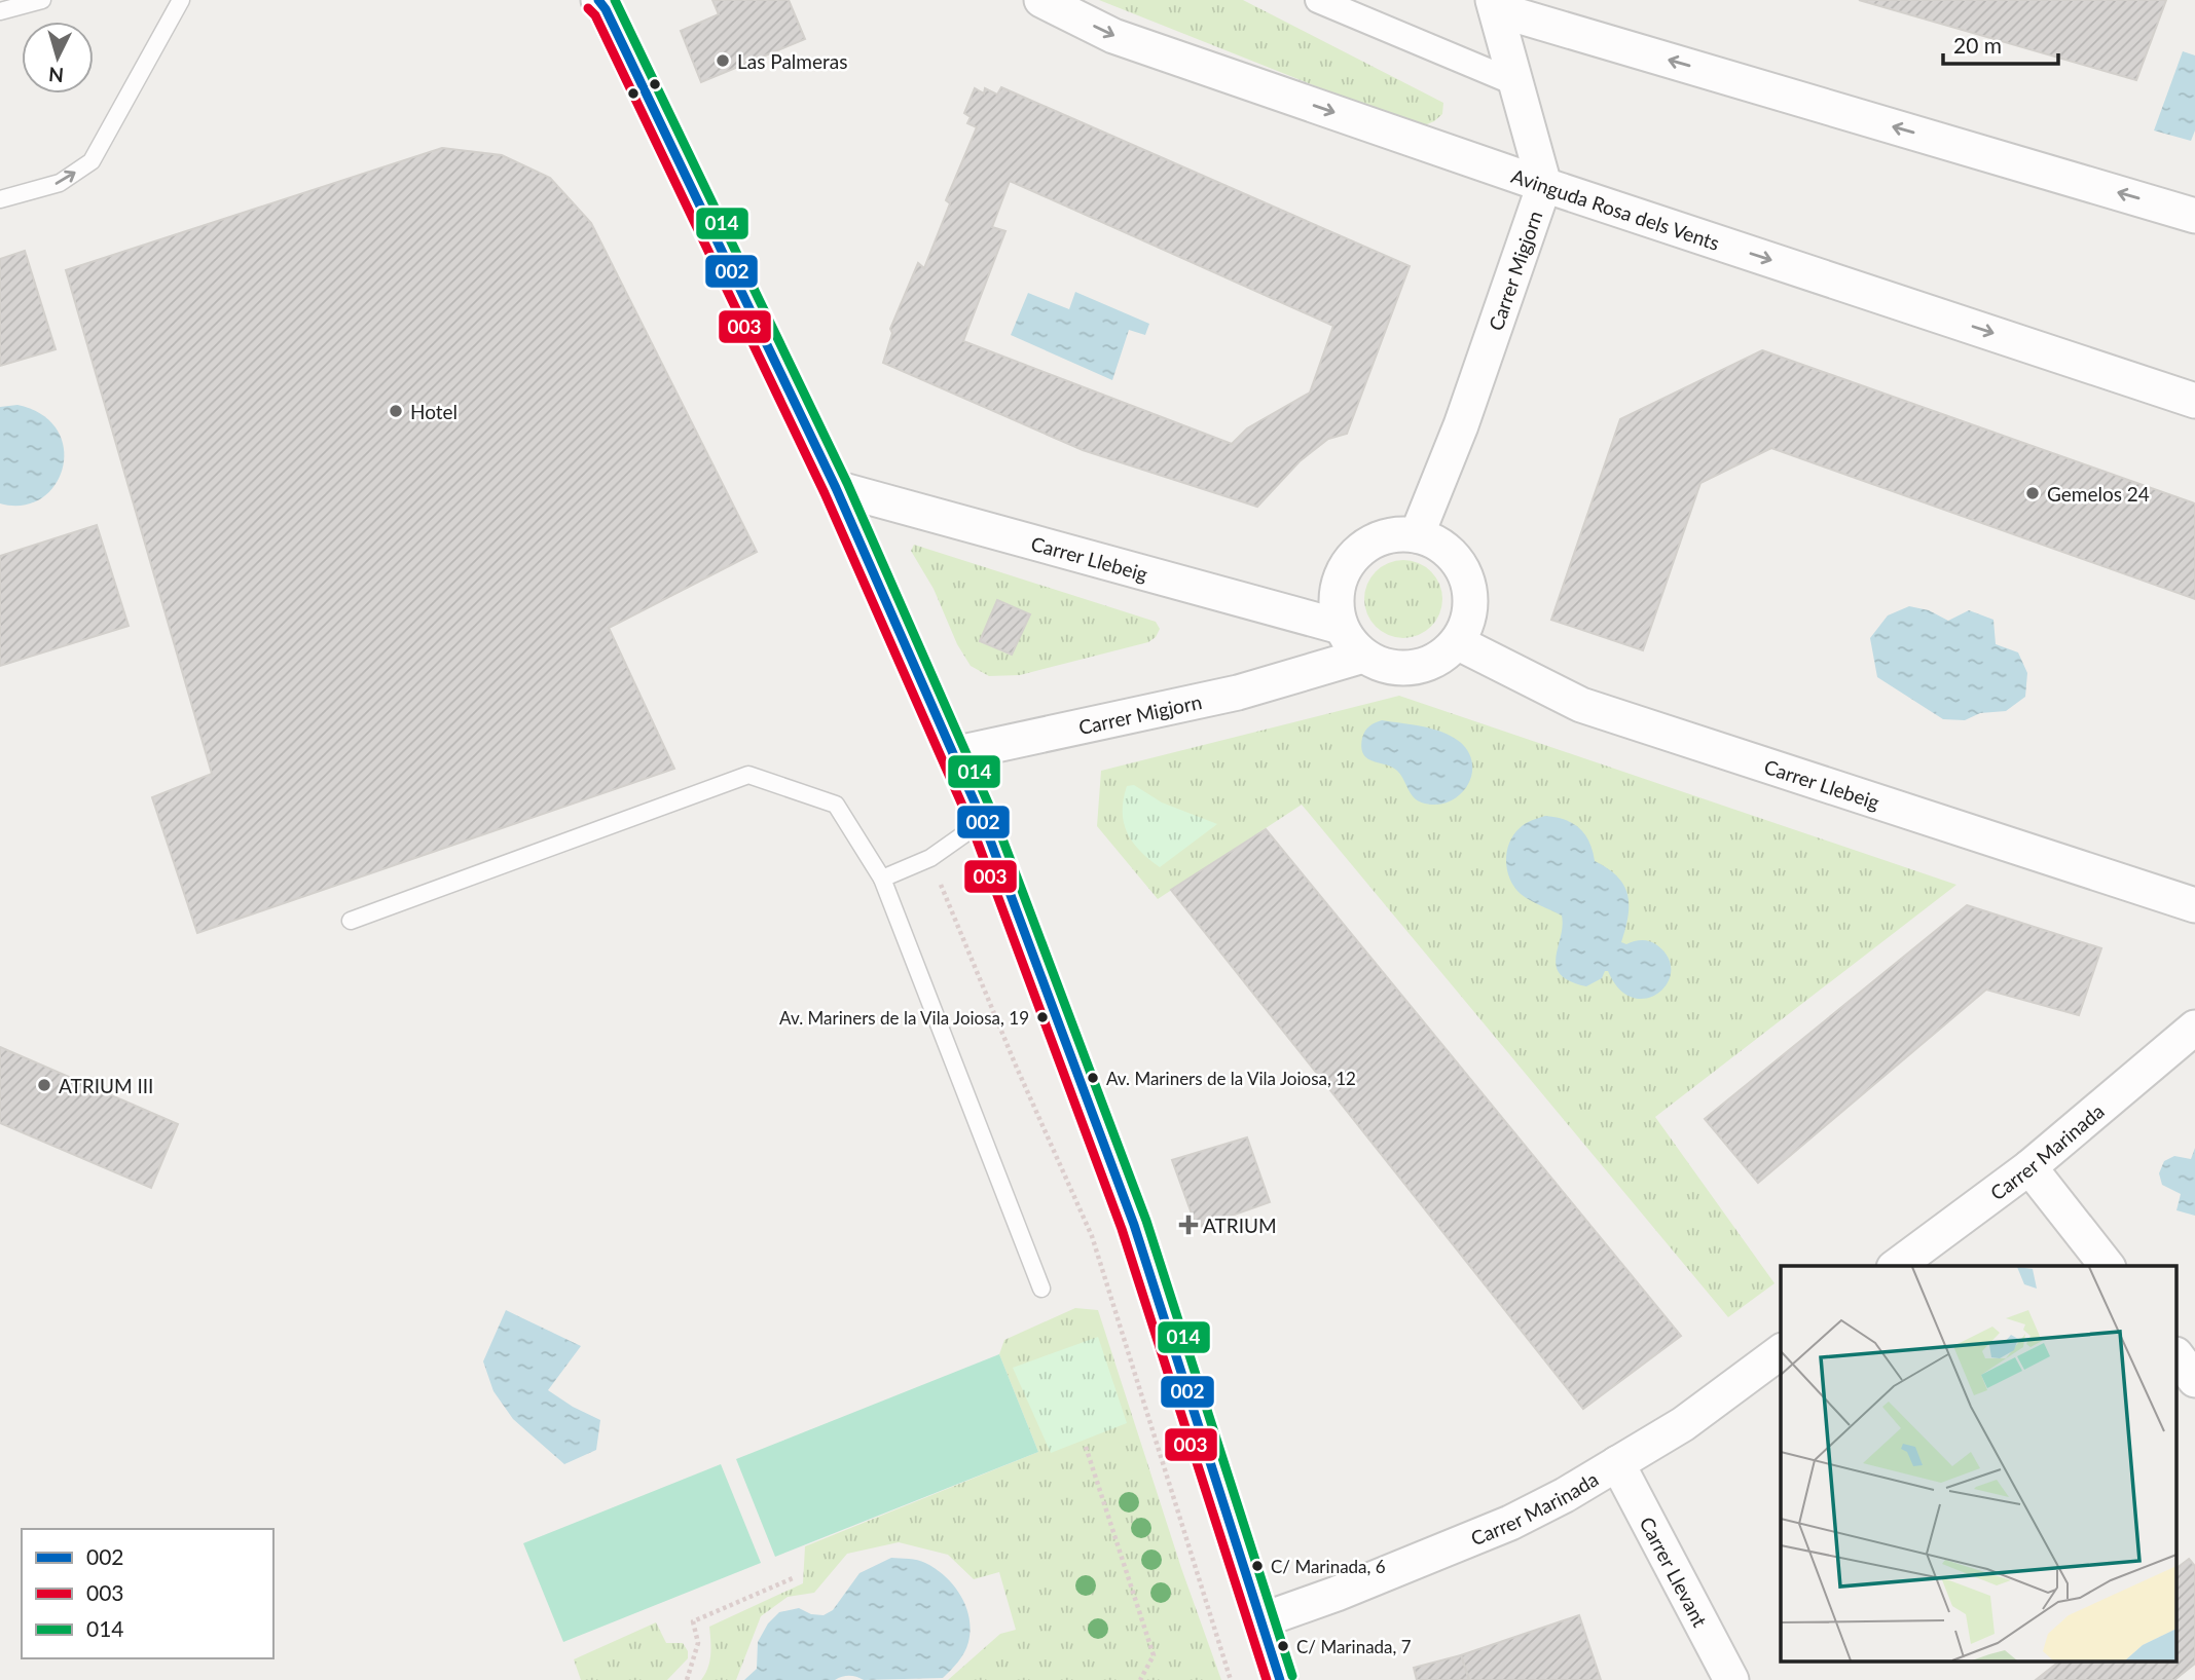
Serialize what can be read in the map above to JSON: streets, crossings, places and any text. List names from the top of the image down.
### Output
{
  "streets": {
    "street": [
      "Avinguda Rosa dels Vents",
      "Carrer Migjorn",
      "Carrer Llebeig",
      "Carrer Marinada",
      "Carrer Llevant"
    ]
  },
  "crossings": [
    ["Avinguda Rosa dels Vents", "Carrer Migjorn"],
    ["Carrer Migjorn", "Carrer Llebeig"],
    ["Carrer Marinada", "Carrer Llevant"]
  ],
  "places": {
    "other": [
      "Las Palmeras",
      "Hotel",
      "Gemelos 24",
      "Av. Mariners de la Vila Joiosa, 19",
      "Av. Mariners de la Vila Joiosa, 12",
      "ATRIUM III",
      "C/ Marinada, 6",
      "C/ Marinada, 7"
    ],
    "health": ["ATRIUM"]
  },
  "lines": ["transit line 002", "transit line 014", "transit line 003"],
  "legend": ["002", "003", "014"],
  "scale_bar": "20 m",
  "north": "bottom"
}
